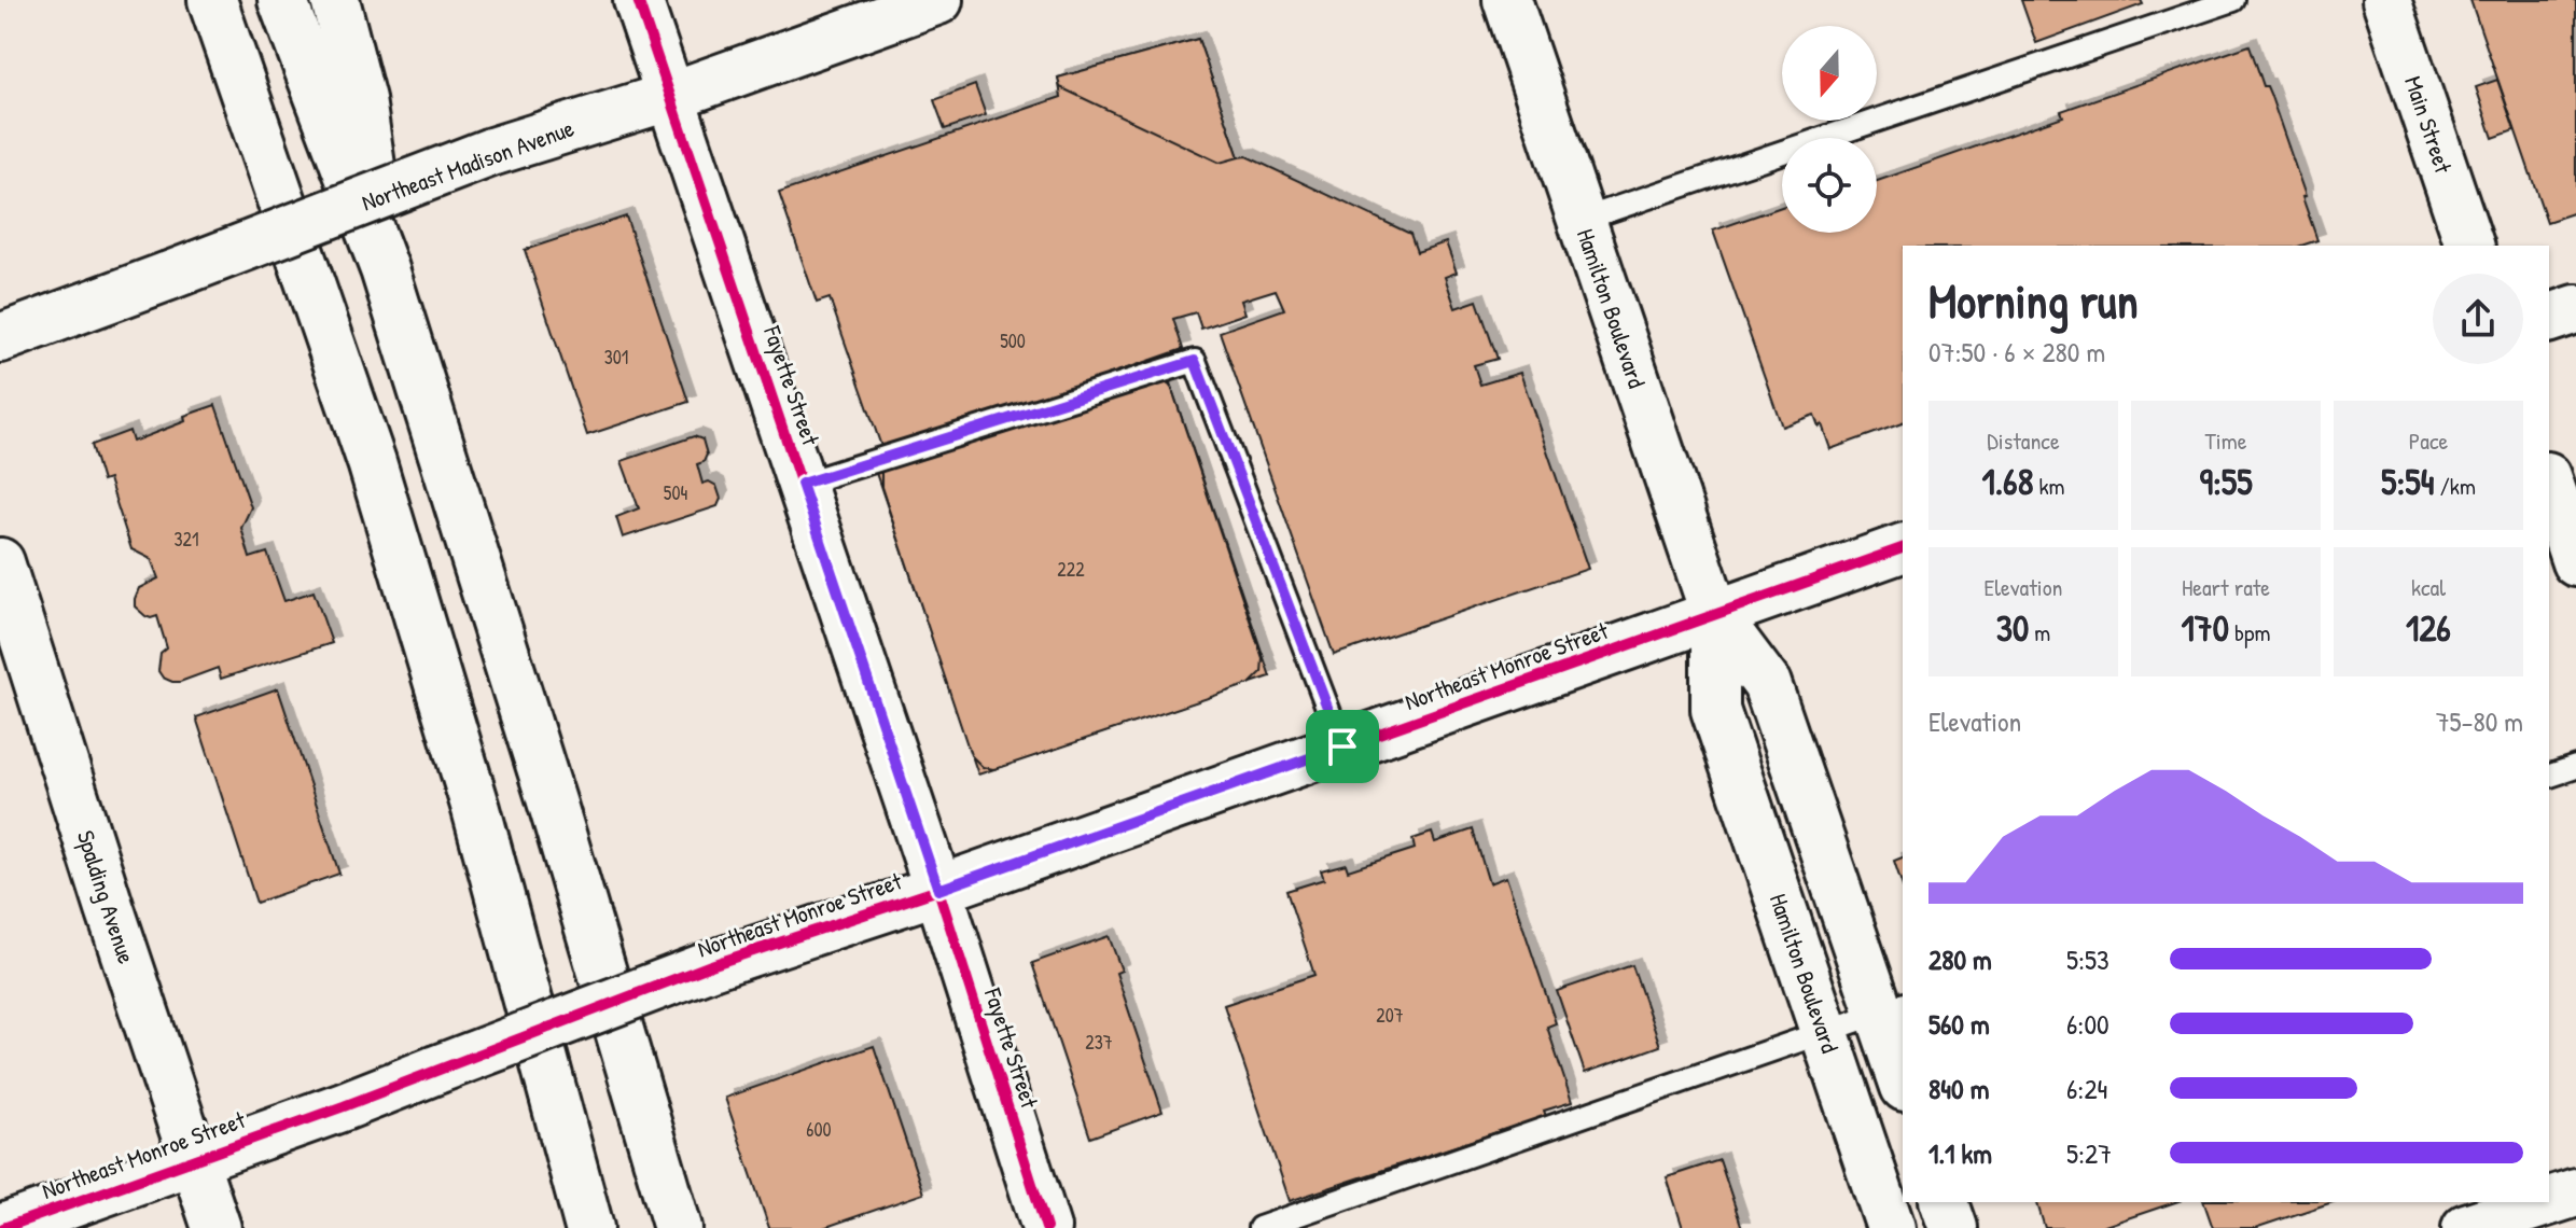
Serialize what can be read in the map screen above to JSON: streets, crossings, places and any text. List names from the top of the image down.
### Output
{
  "streets": {
    "main road": [
      "Main Street",
      "Northeast Madison Avenue",
      "Hamilton Boulevard",
      "Fayette Street",
      "Northeast Monroe Street",
      "Spalding Avenue"
    ]
  },
  "crossings": [
    ["Northeast Madison Avenue", "Fayette Street"],
    ["Hamilton Boulevard", "Northeast Monroe Street"],
    ["Fayette Street", "Northeast Monroe Street"],
    ["Northeast Monroe Street", "Spalding Avenue"]
  ],
  "house_numbers": [
    "500",
    "301",
    "504",
    "321",
    "222",
    "207",
    "237",
    "600"
  ],
  "north": "bottom",
  "page": {
    "heading": ["Morning run", "07:50 · 6 × 280 m"],
    "stats": [
      ["Distance", "1.68 km"],
      ["Time", "9:55"],
      ["Pace", "5:54 /km"],
      ["Elevation", "30 m"],
      ["Heart rate", "170 bpm"],
      ["kcal", "126"]
    ],
    "chart": ["Elevation", "75–80 m"],
    "list": [
      {
        "name": "280 m",
        "note": "5:53"
      },
      {
        "name": "560 m",
        "note": "6:00"
      },
      {
        "name": "840 m",
        "note": "6:24"
      },
      {
        "name": "1.1 km",
        "note": "5:27"
      }
    ]
  }
}
